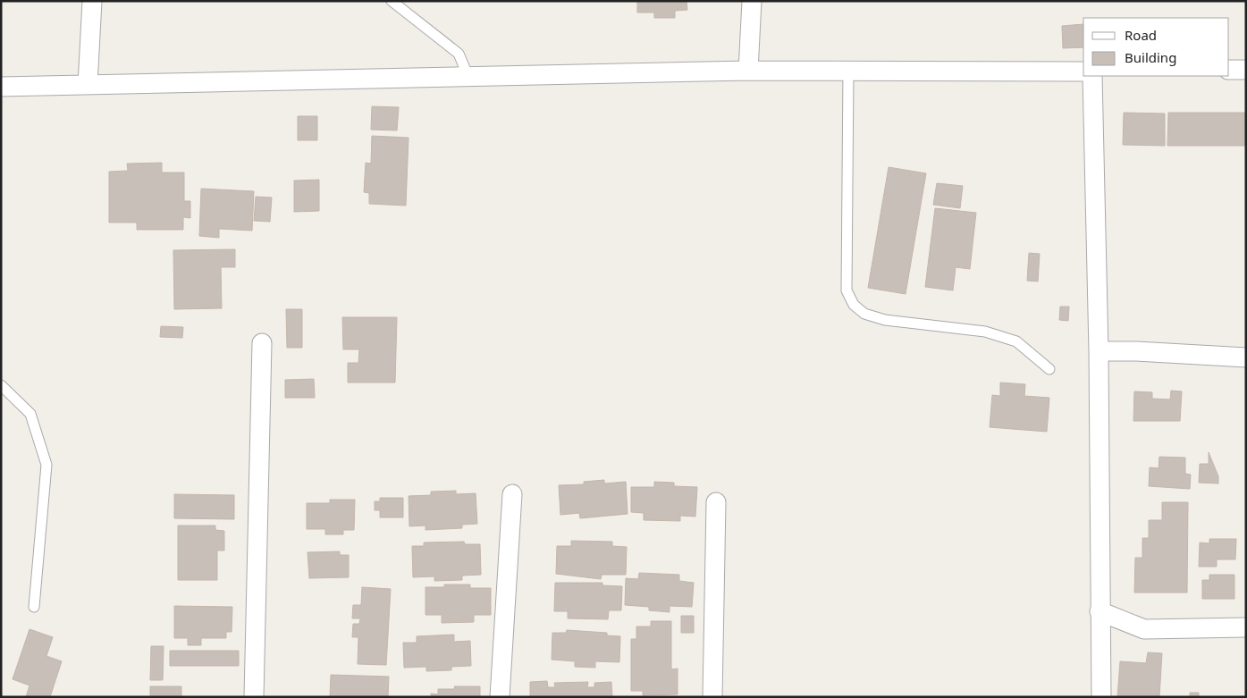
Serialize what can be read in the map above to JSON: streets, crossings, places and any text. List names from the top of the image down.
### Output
{
  "legend": ["Road", "Building"]
}
